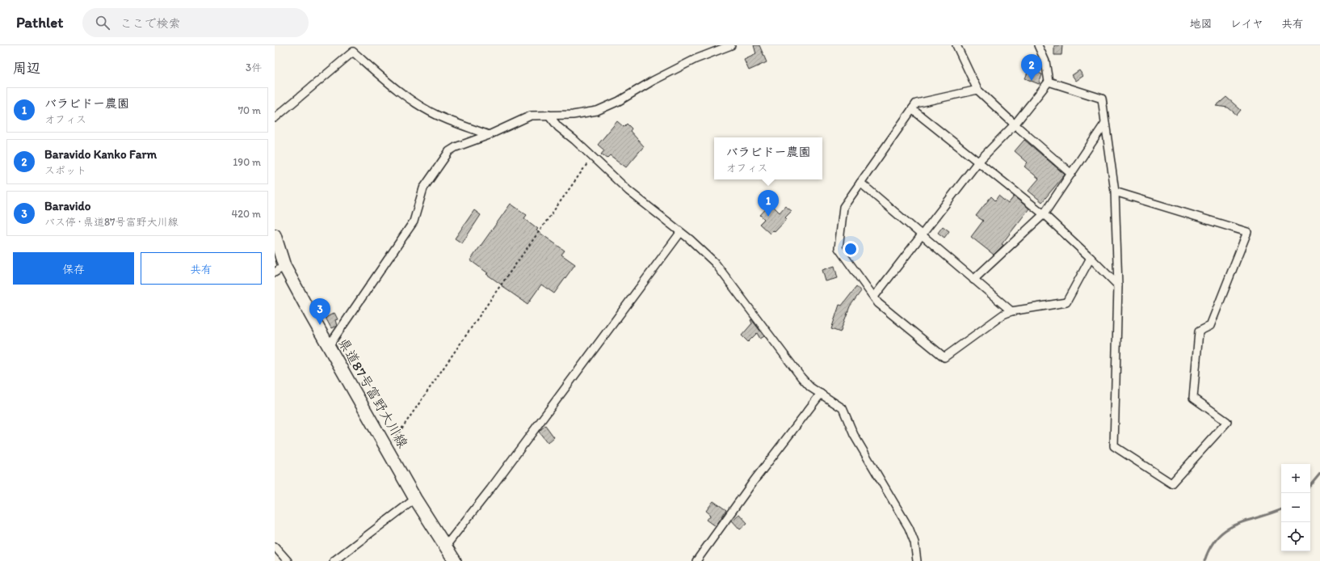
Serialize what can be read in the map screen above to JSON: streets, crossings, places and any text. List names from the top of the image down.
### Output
{
  "streets": {
    "main road": ["県道87号富野大川線"]
  },
  "page": {
    "header": "Pathlet",
    "search": "ここで検索",
    "nav": ["地図", "レイヤ", "共有"],
    "heading": ["周辺", "3件"],
    "pins": ["2", "1", "3"],
    "list": [
      {
        "mark": "1",
        "name": "バラビドー農園",
        "note": "オフィス",
        "value": "70 m"
      },
      {
        "mark": "2",
        "name": "Baravido Kanko Farm",
        "note": "スポット",
        "value": "190 m"
      },
      {
        "mark": "3",
        "name": "Baravido",
        "note": "バス停 · 県道87号富野大川線",
        "value": "420 m"
      }
    ],
    "popup": ["バラビドー農園", "オフィス"],
    "buttons": ["保存", "共有"],
    "map_buttons": ["+", "−"]
  }
}
